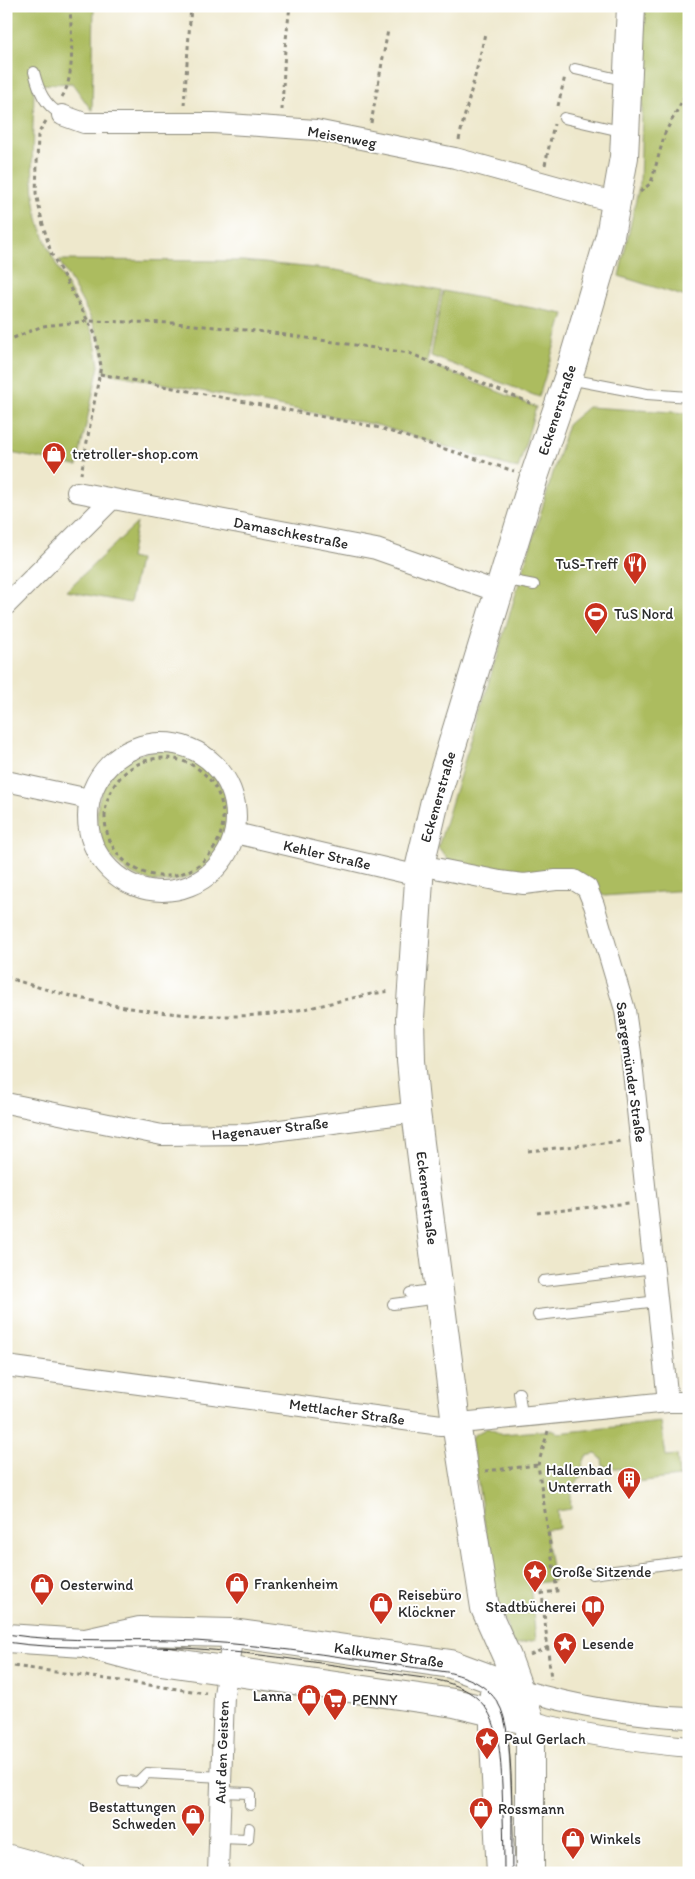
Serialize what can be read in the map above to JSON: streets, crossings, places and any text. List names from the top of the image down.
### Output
{
  "streets": {
    "street": [
      "Meisenweg",
      "Eckenerstraße",
      "Damaschkestraße",
      "Kehler Straße",
      "Saargemünder Straße",
      "Hagenauer Straße",
      "Mettlacher Straße",
      "Kalkumer Straße",
      "Auf den Geisten"
    ]
  },
  "crossings": [
    ["Meisenweg", "Eckenerstraße"],
    ["Eckenerstraße", "Damaschkestraße"],
    ["Eckenerstraße", "Kehler Straße"],
    ["Eckenerstraße", "Saargemünder Straße"],
    ["Eckenerstraße", "Hagenauer Straße"],
    ["Eckenerstraße", "Mettlacher Straße"],
    ["Eckenerstraße", "Kalkumer Straße"],
    ["Kehler Straße", "Saargemünder Straße"],
    ["Saargemünder Straße", "Mettlacher Straße"],
    ["Kalkumer Straße", "Auf den Geisten"]
  ],
  "places": {
    "shop": [
      "tretroller-shop.com",
      "Frankenheim",
      "Oesterwind",
      "Reisebüro Klöckner",
      "Lanna",
      "Rossmann",
      "Bestattungen Schweden",
      "Winkels"
    ],
    "restaurant": ["TuS-Treff"],
    "sports": ["TuS Nord"],
    "building": ["Hallenbad Unterrath"],
    "place": ["Große Sitzende", "Lesende", "Paul Gerlach"],
    "library": ["Stadtbücherei"],
    "supermarket": ["PENNY"]
  }
}
